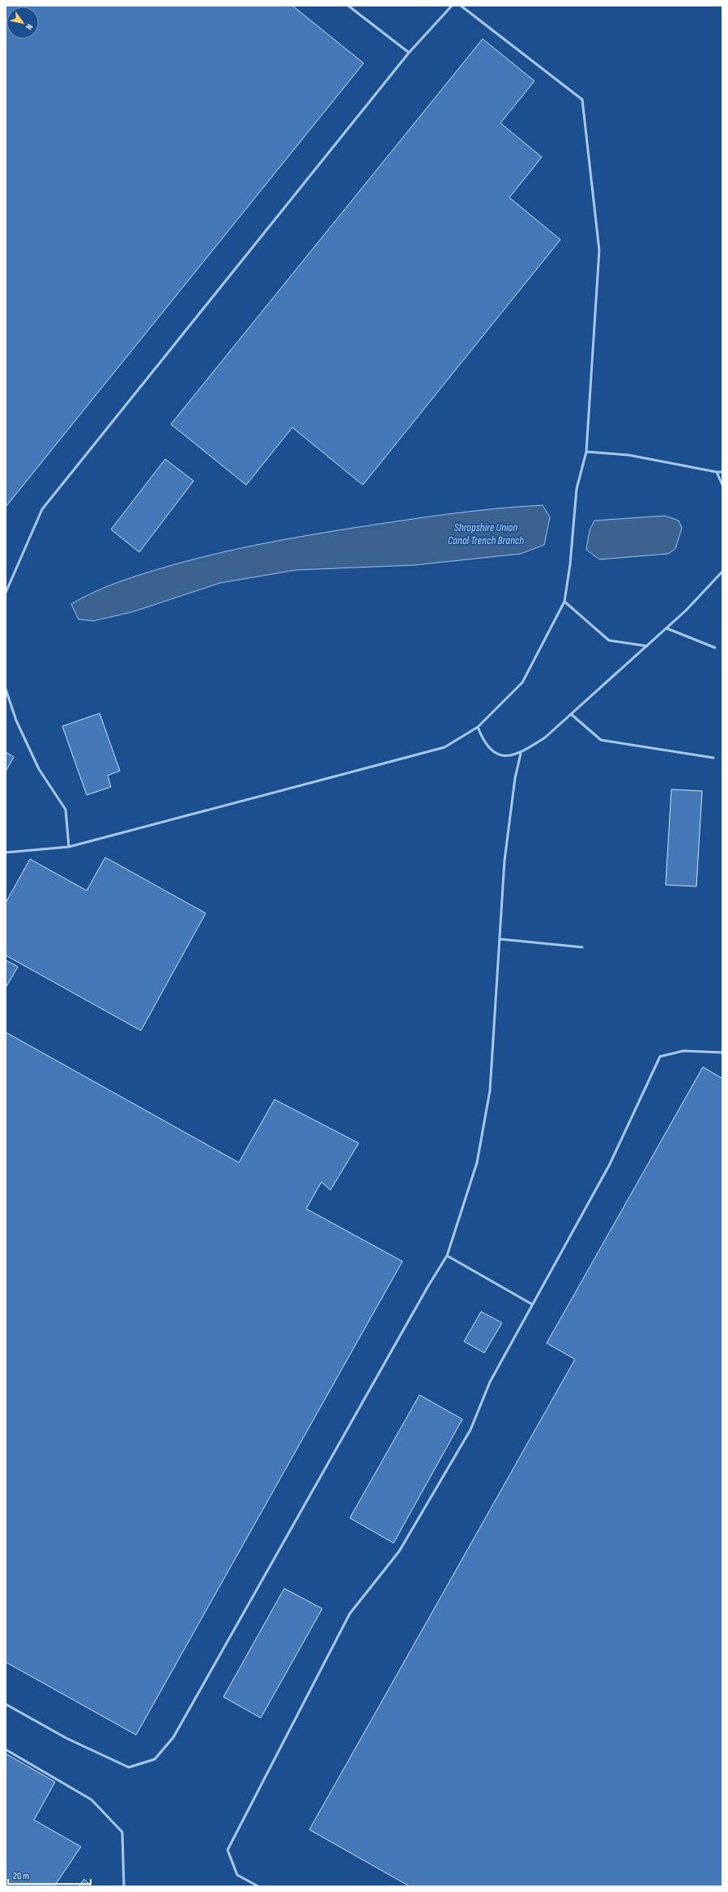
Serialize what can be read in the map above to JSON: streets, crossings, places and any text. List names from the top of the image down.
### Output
{
  "water": ["Shropshire Union Canal Trench Branch"],
  "scale_bar": "20 m",
  "north": "bottom right"
}
